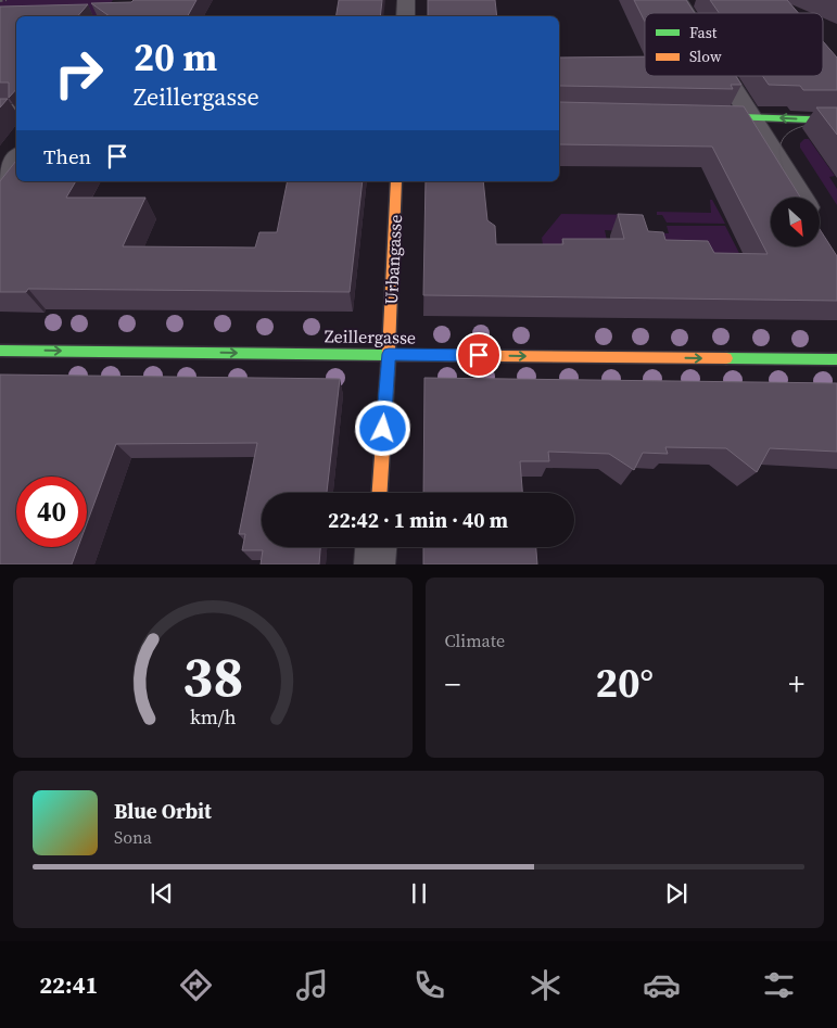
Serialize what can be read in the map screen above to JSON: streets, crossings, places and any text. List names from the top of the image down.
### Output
{
  "streets": {
    "street": ["Urbangasse", "Zeillergasse"]
  },
  "crossings": [
    ["Urbangasse", "Zeillergasse"]
  ],
  "one_way": ["Zeillergasse"],
  "legend": ["Fast", "Slow"],
  "north": "bottom right",
  "page": {
    "turn": ["20 m", "Zeillergasse"],
    "then": "Then",
    "limit": "40",
    "trip": "22:42 · 1 min · 40 m",
    "tile": "Climate",
    "heat": ["−", "20°", "+"],
    "song": ["Blue Orbit", "Sona"],
    "tabs": "22:41",
    "gauge": ["38", "km/h"]
  }
}
